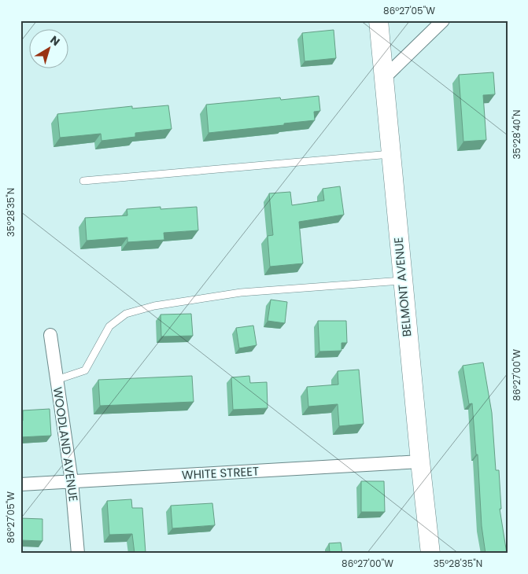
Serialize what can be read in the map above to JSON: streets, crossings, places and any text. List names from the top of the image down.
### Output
{
  "streets": {
    "main road": ["BELMONT AVENUE"],
    "street": ["WOODLAND AVENUE", "WHITE STREET"]
  },
  "crossings": [
    ["BELMONT AVENUE", "WHITE STREET"],
    ["WOODLAND AVENUE", "WHITE STREET"]
  ],
  "north": "top right",
  "coordinates": [
    "86°27'05\"W",
    "35°28'40\"N",
    "35°28'35\"N",
    "86°27'00\"W"
  ]
}
